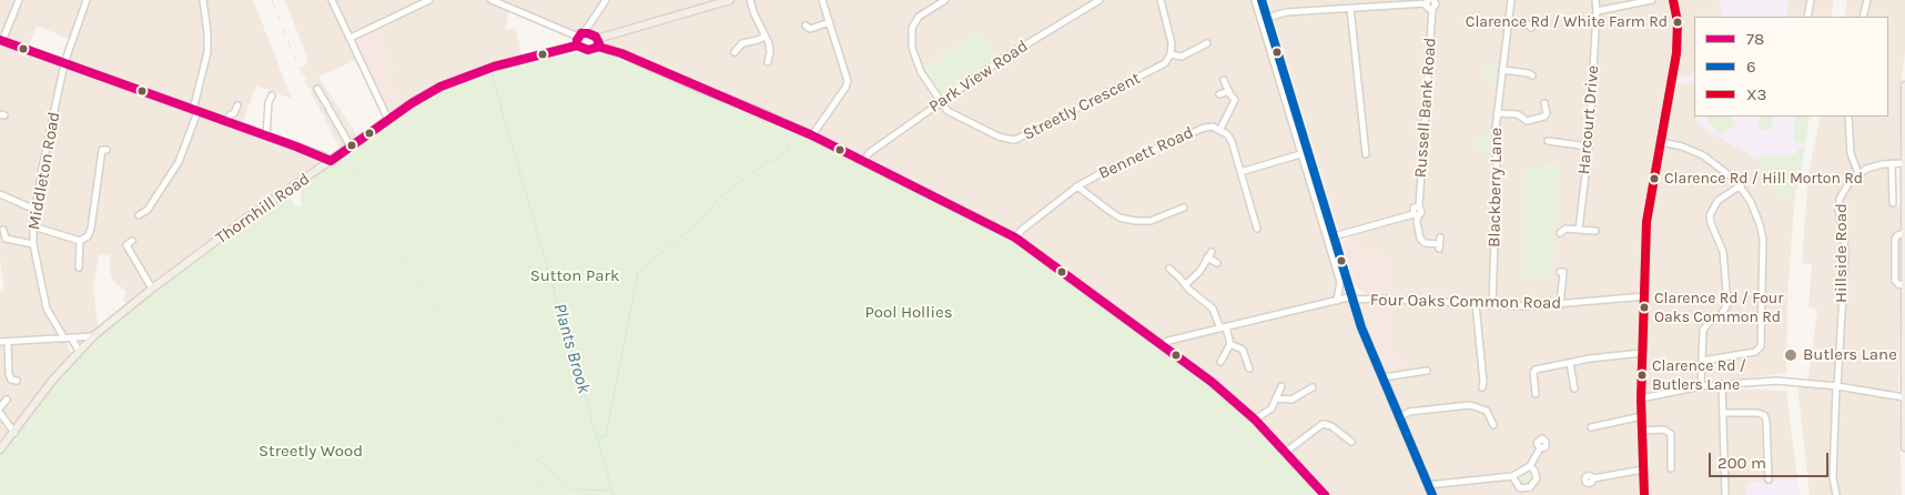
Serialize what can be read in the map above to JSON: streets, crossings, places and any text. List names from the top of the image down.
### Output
{
  "streets": {
    "main road": ["Thornhill Road"],
    "street": [
      "Park View Road",
      "Streetly Crescent",
      "Russell Bank Road",
      "Harcourt Drive",
      "Bennett Road",
      "Middleton Road",
      "Blackberry Lane",
      "Hillside Road",
      "Four Oaks Common Road"
    ]
  },
  "crossings": [
    ["Park View Road", "Streetly Crescent"],
    ["Blackberry Lane", "Four Oaks Common Road"]
  ],
  "water": ["Plants Brook"],
  "parks": ["Sutton Park", "Pool Hollies", "Streetly Wood"],
  "places": [
    "Clarence Rd / White Farm Rd",
    "Clarence Rd / Hill Morton Rd",
    "Clarence Rd / Four Oaks Common Rd",
    "Butlers Lane",
    "Clarence Rd / Butlers Lane"
  ],
  "lines": ["transit line 6", "transit line X3", "transit line 78"],
  "legend": ["78", "6", "X3"],
  "scale_bar": "200 m"
}
